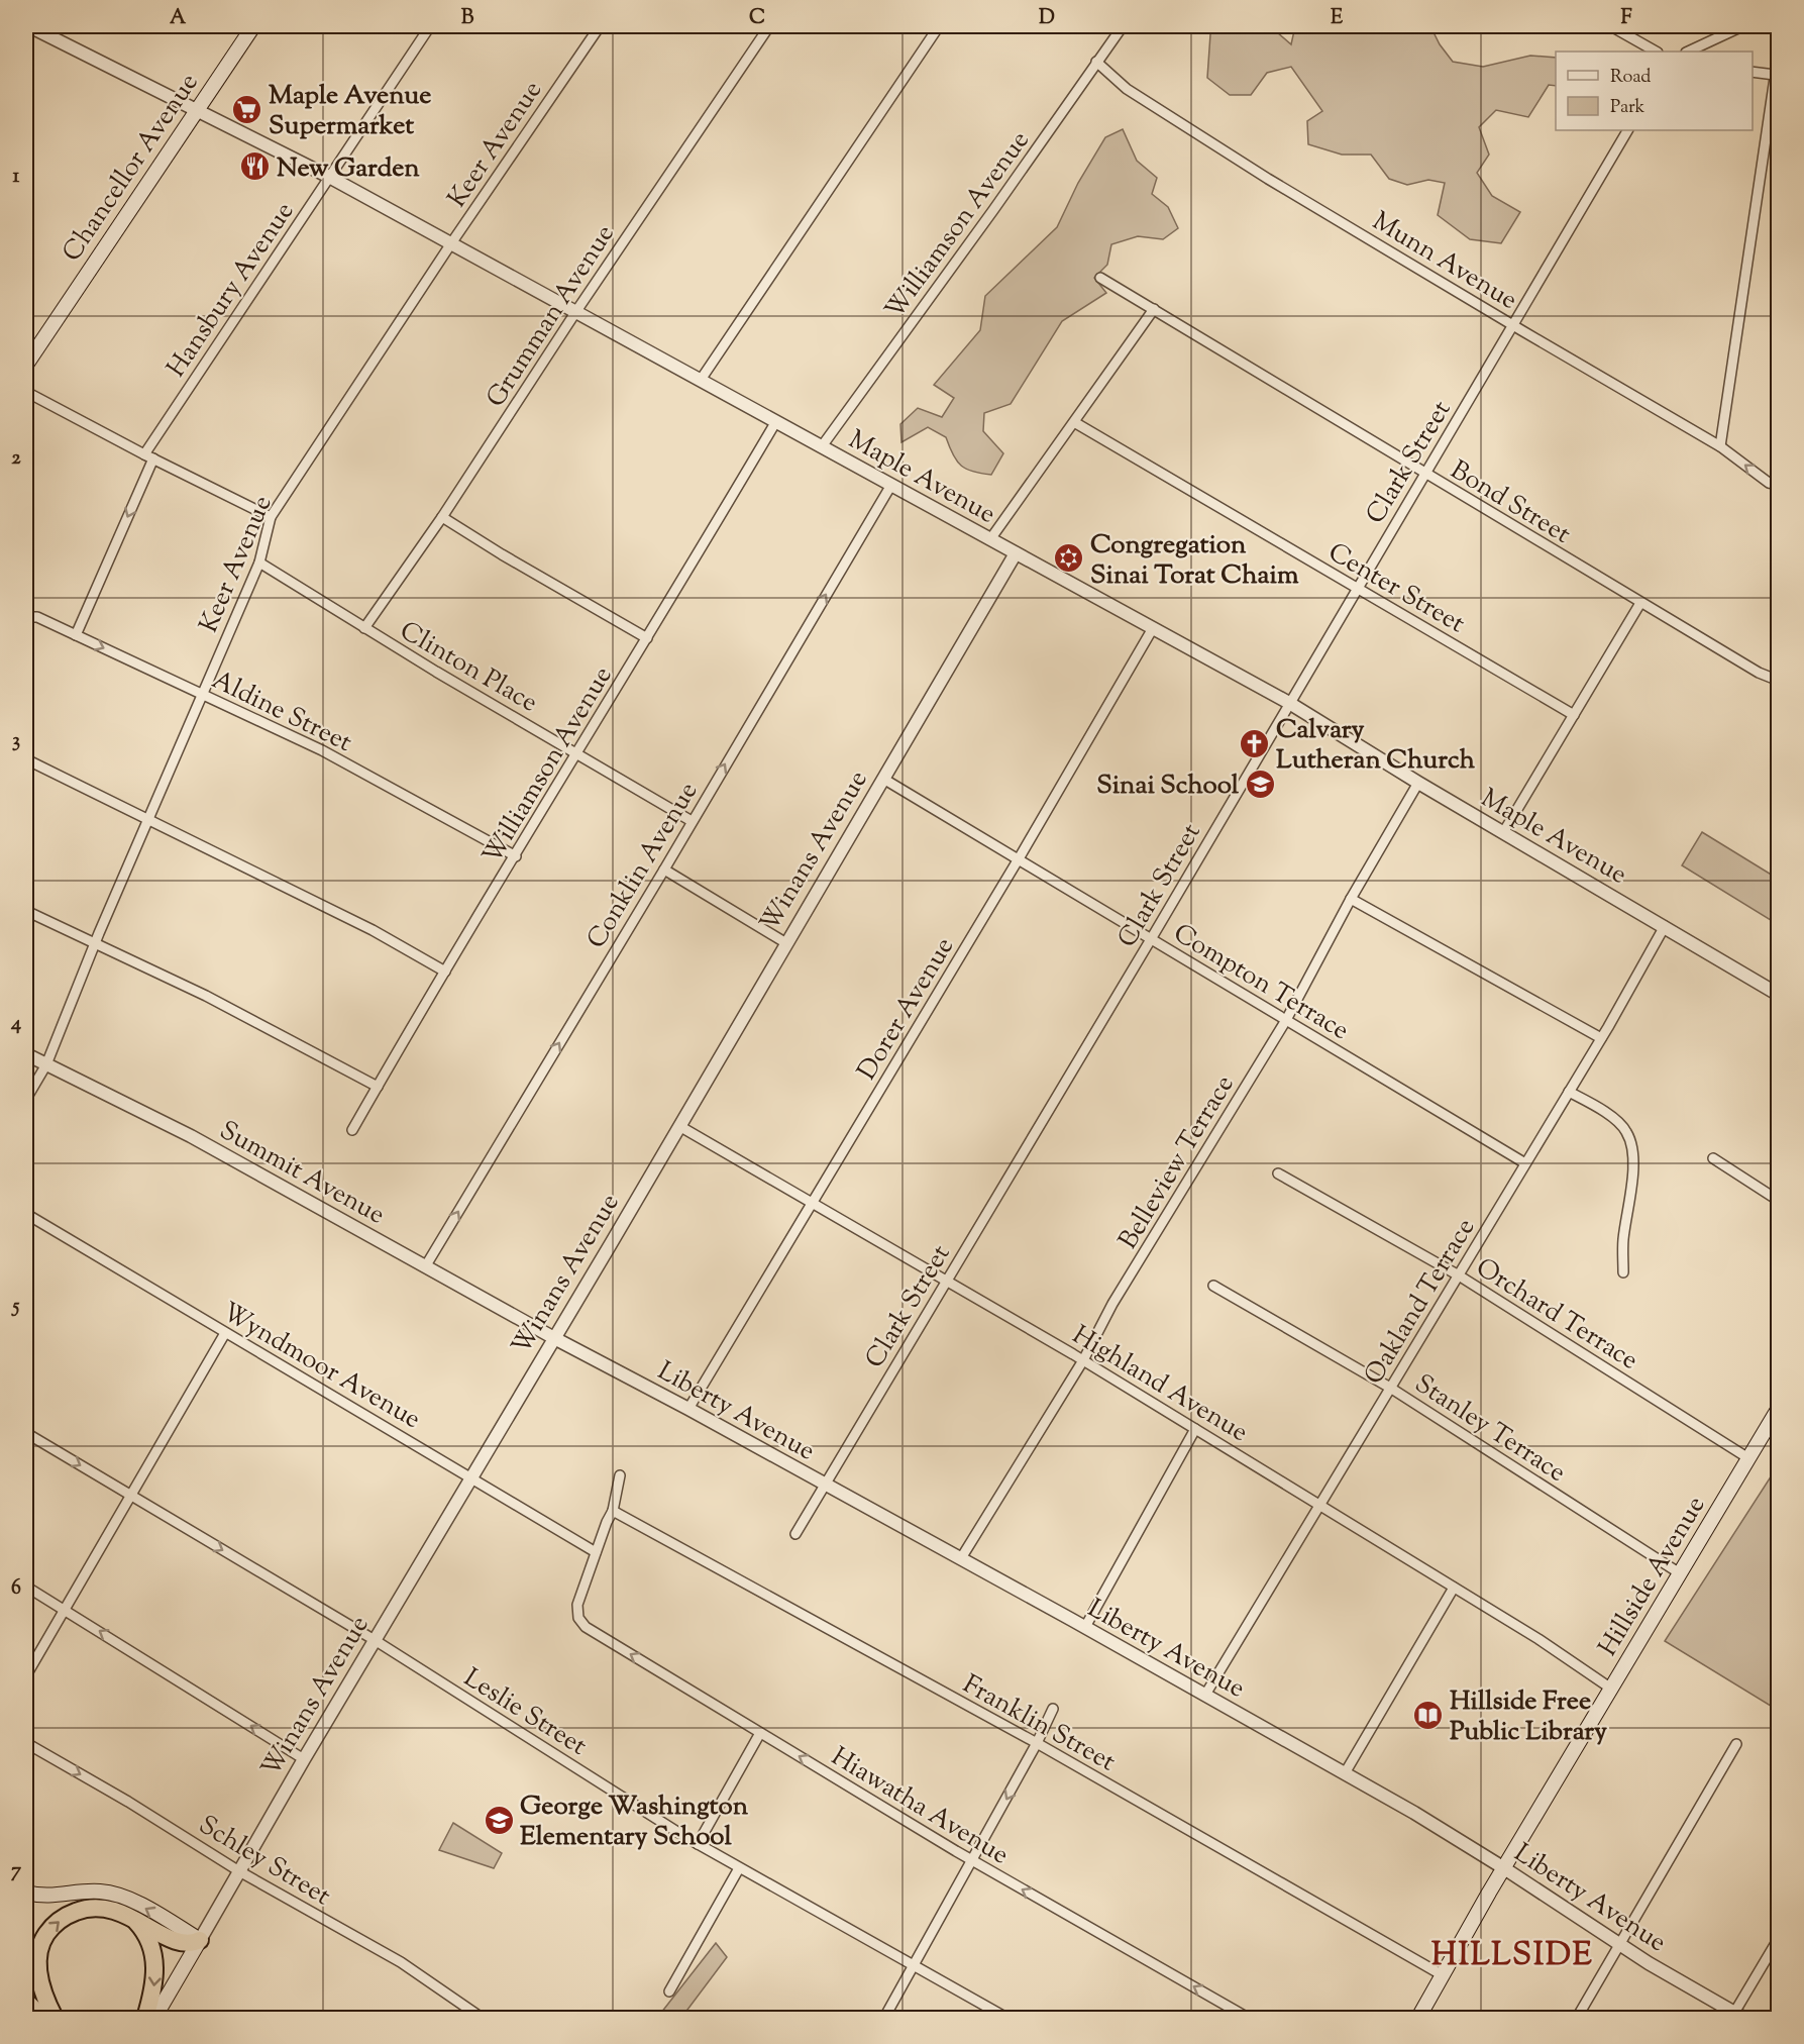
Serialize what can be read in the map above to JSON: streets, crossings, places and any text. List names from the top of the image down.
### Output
{
  "streets": {
    "main road": ["Chancellor Avenue", "Winans Avenue", "Hillside Avenue"],
    "street": [
      "Keer Avenue",
      "Williamson Avenue",
      "Munn Avenue",
      "Hansbury Avenue",
      "Grumman Avenue",
      "Clark Street",
      "Maple Avenue",
      "Bond Street",
      "Center Street",
      "Clinton Place",
      "Aldine Street",
      "Conklin Avenue",
      "Compton Terrace",
      "Dorer Avenue",
      "Belleview Terrace",
      "Summit Avenue",
      "Oakland Terrace",
      "Orchard Terrace",
      "Wyndmoor Avenue",
      "Highland Avenue",
      "Liberty Avenue",
      "Stanley Terrace",
      "Leslie Street",
      "Franklin Street",
      "Hiawatha Avenue",
      "Schley Street"
    ]
  },
  "crossings": [
    ["Keer Avenue", "Maple Avenue"],
    ["Keer Avenue", "Clinton Place"],
    ["Keer Avenue", "Aldine Street"],
    ["Keer Avenue", "Summit Avenue"],
    ["Chancellor Avenue", "Maple Avenue"],
    ["Williamson Avenue", "Munn Avenue"],
    ["Williamson Avenue", "Maple Avenue"],
    ["Williamson Avenue", "Clinton Place"],
    ["Williamson Avenue", "Aldine Street"],
    ["Munn Avenue", "Clark Street"],
    ["Hansbury Avenue", "Maple Avenue"],
    ["Hansbury Avenue", "Aldine Street"],
    ["Grumman Avenue", "Maple Avenue"],
    ["Grumman Avenue", "Clinton Place"],
    ["Clark Street", "Maple Avenue"],
    ["Clark Street", "Bond Street"],
    ["Clark Street", "Center Street"],
    ["Clark Street", "Compton Terrace"],
    ["Clark Street", "Highland Avenue"],
    ["Clark Street", "Liberty Avenue"],
    ["Maple Avenue", "Winans Avenue"],
    ["Maple Avenue", "Conklin Avenue"],
    ["Maple Avenue", "Dorer Avenue"],
    ["Maple Avenue", "Belleview Terrace"],
    ["Maple Avenue", "Oakland Terrace"],
    ["Clinton Place", "Conklin Avenue"],
    ["Winans Avenue", "Compton Terrace"],
    ["Winans Avenue", "Summit Avenue"],
    ["Winans Avenue", "Wyndmoor Avenue"],
    ["Winans Avenue", "Highland Avenue"],
    ["Winans Avenue", "Liberty Avenue"],
    ["Winans Avenue", "Leslie Street"],
    ["Winans Avenue", "Schley Street"],
    ["Conklin Avenue", "Summit Avenue"],
    ["Compton Terrace", "Dorer Avenue"],
    ["Compton Terrace", "Belleview Terrace"],
    ["Compton Terrace", "Oakland Terrace"],
    ["Dorer Avenue", "Highland Avenue"],
    ["Dorer Avenue", "Liberty Avenue"],
    ["Belleview Terrace", "Highland Avenue"],
    ["Belleview Terrace", "Liberty Avenue"],
    ["Summit Avenue", "Liberty Avenue"],
    ["Oakland Terrace", "Orchard Terrace"],
    ["Oakland Terrace", "Highland Avenue"],
    ["Oakland Terrace", "Liberty Avenue"],
    ["Oakland Terrace", "Stanley Terrace"],
    ["Orchard Terrace", "Hillside Avenue"],
    ["Wyndmoor Avenue", "Hiawatha Avenue"],
    ["Highland Avenue", "Hillside Avenue"],
    ["Liberty Avenue", "Hillside Avenue"],
    ["Stanley Terrace", "Hillside Avenue"],
    ["Hillside Avenue", "Franklin Street"]
  ],
  "one_way": [
    "Conklin Avenue",
    "Leslie Street",
    "Hiawatha Avenue",
    "Schley Street"
  ],
  "districts": ["HILLSIDE"],
  "places": {
    "supermarket": ["Maple Avenue Supermarket"],
    "restaurant": ["New Garden"],
    "synagogue": ["Congregation Sinai Torat Chaim"],
    "church": ["Calvary Lutheran Church"],
    "school or university": ["Sinai School", "George Washington Elementary School"],
    "library": ["Hillside Free Public Library"]
  },
  "legend": ["Road", "Park"],
  "grid": {
    "columns": [
      "A",
      "B",
      "C",
      "D",
      "E",
      "F"
    ],
    "rows": [
      "1",
      "2",
      "3",
      "4",
      "5",
      "6",
      "7"
    ]
  }
}
